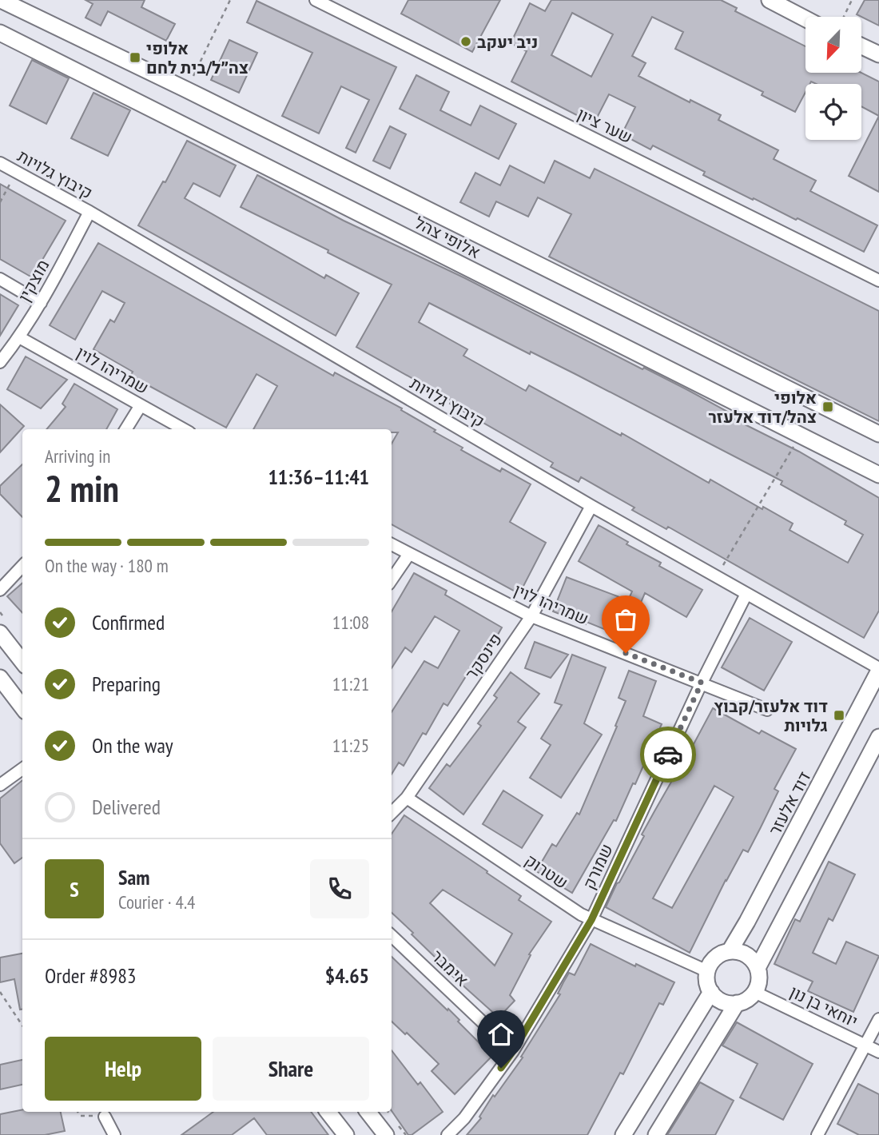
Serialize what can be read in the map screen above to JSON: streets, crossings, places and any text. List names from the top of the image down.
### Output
{
  "streets": {
    "main road": ["אלופי צהל", "דוד אלעזר"],
    "street": [
      "שער ציון",
      "קיבוץ גלויות",
      "מוצקין",
      "שמריהו לוין",
      "פינסקר",
      "שמורק",
      "שטרוק",
      "אימבר",
      "יוחאי בן נון"
    ]
  },
  "crossings": [
    ["קיבוץ גלויות", "מוצקין"],
    ["קיבוץ גלויות", "פינסקר"],
    ["קיבוץ גלויות", "דוד אלעזר"],
    ["קיבוץ גלויות", "שמורק"],
    ["מוצקין", "שמריהו לוין"],
    ["שמריהו לוין", "פינסקר"],
    ["שמריהו לוין", "שמורק"],
    ["פינסקר", "שטרוק"],
    ["דוד אלעזר", "שטרוק"],
    ["דוד אלעזר", "יוחאי בן נון"],
    ["שמורק", "שטרוק"],
    ["שמורק", "אימבר"],
    ["שטרוק", "יוחאי בן נון"]
  ],
  "places": {
    "other": ["ניב יעקב"],
    "transit": ["אלופי צה״ל/בית לחם", "אלופי צהל/דוד אלעזר", "דוד אלעזר/קבוץ גלויות"]
  },
  "north": "bottom left",
  "page": {
    "heading": ["2 min", "Arriving in", "11:36–11:41"],
    "panel": [
      "Sam",
      "Courier · 4.4",
      "Order #8983",
      "$4.65"
    ],
    "bar": "On the way · 180 m",
    "list": [
      ["Confirmed", "11:08"],
      ["Preparing", "11:21"],
      ["On the way", "11:25"],
      "Delivered"
    ],
    "round": "S",
    "buttons": ["Help", "Share"]
  }
}
